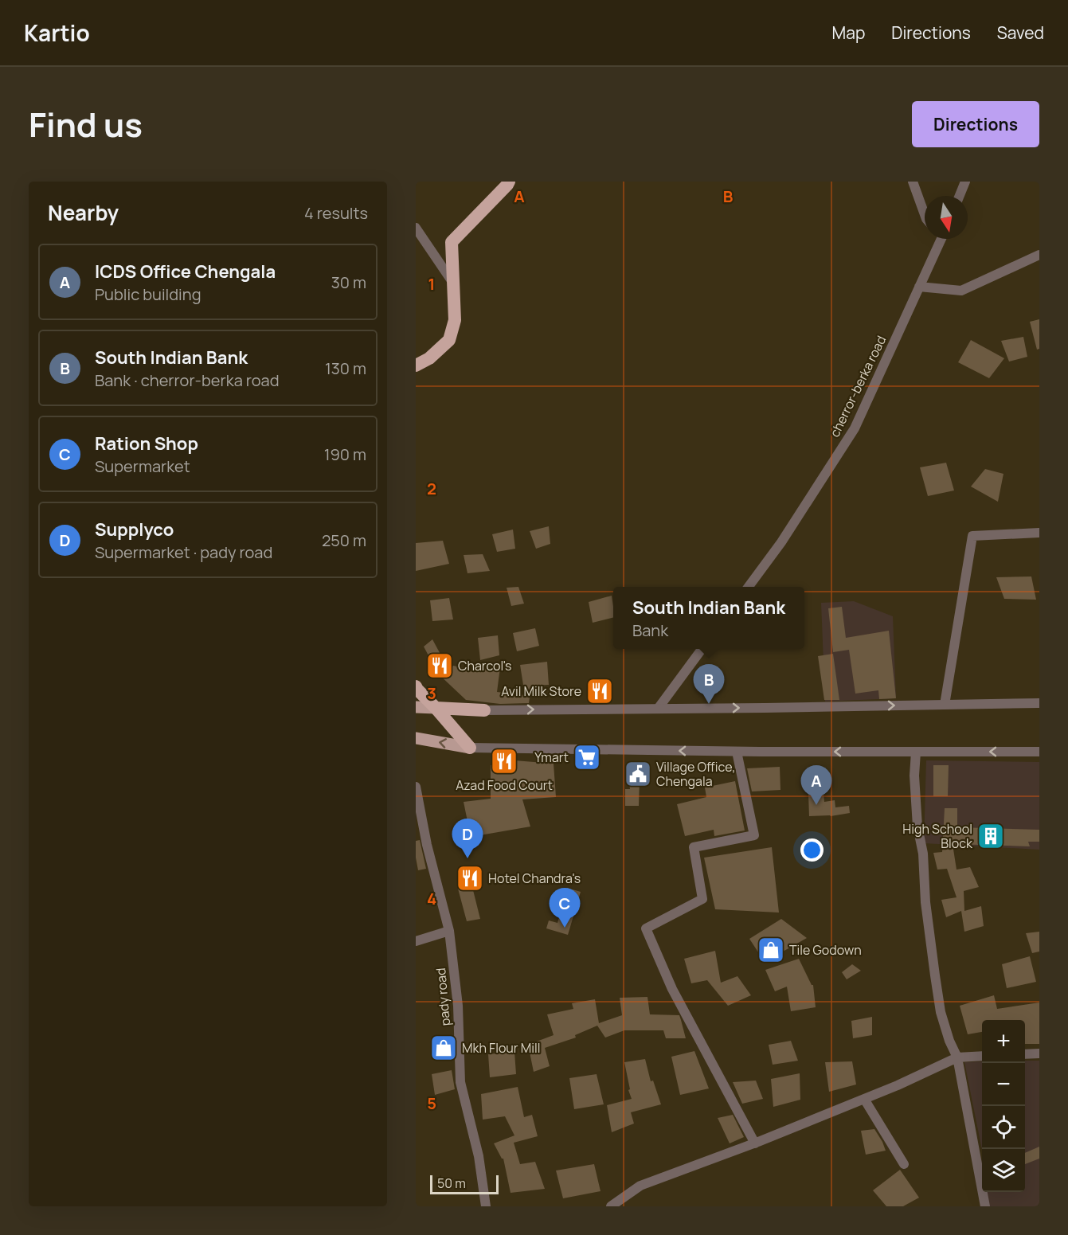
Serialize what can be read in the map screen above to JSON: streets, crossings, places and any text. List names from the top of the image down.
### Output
{
  "streets": {
    "street": ["cherror-berka road", "pady road"]
  },
  "places": {
    "restaurant": [
      "Charcol's",
      "Avil Milk Store",
      "Azad Food Court",
      "Hotel Chandra's"
    ],
    "supermarket": ["Ymart"],
    "public building": ["Village Office, Chengala"],
    "building": ["High School Block"],
    "shop": ["Tile Godown", "Mkh Flour Mill"]
  },
  "scale_bar": "50 m",
  "north": "bottom",
  "page": {
    "header": "Kartio",
    "nav": ["Map", "Directions", "Saved"],
    "title": "Find us",
    "buttons": "Directions",
    "heading": ["Nearby", "4 results"],
    "list": [
      {
        "mark": "A",
        "name": "ICDS Office Chengala",
        "note": "Public building",
        "value": "30 m"
      },
      {
        "mark": "B",
        "name": "South Indian Bank",
        "note": "Bank · cherror-berka road",
        "value": "130 m"
      },
      {
        "mark": "C",
        "name": "Ration Shop",
        "note": "Supermarket",
        "value": "190 m"
      },
      {
        "mark": "D",
        "name": "Supplyco",
        "note": "Supermarket · pady road",
        "value": "250 m"
      }
    ],
    "popup": ["South Indian Bank", "Bank"],
    "pins": [
      "B",
      "A",
      "D",
      "C"
    ],
    "map_buttons": ["+", "−"],
    "scale": "50 m"
  },
  "grid": {
    "columns": ["A", "B"],
    "rows": [
      "1",
      "2",
      "3",
      "4",
      "5"
    ]
  }
}
